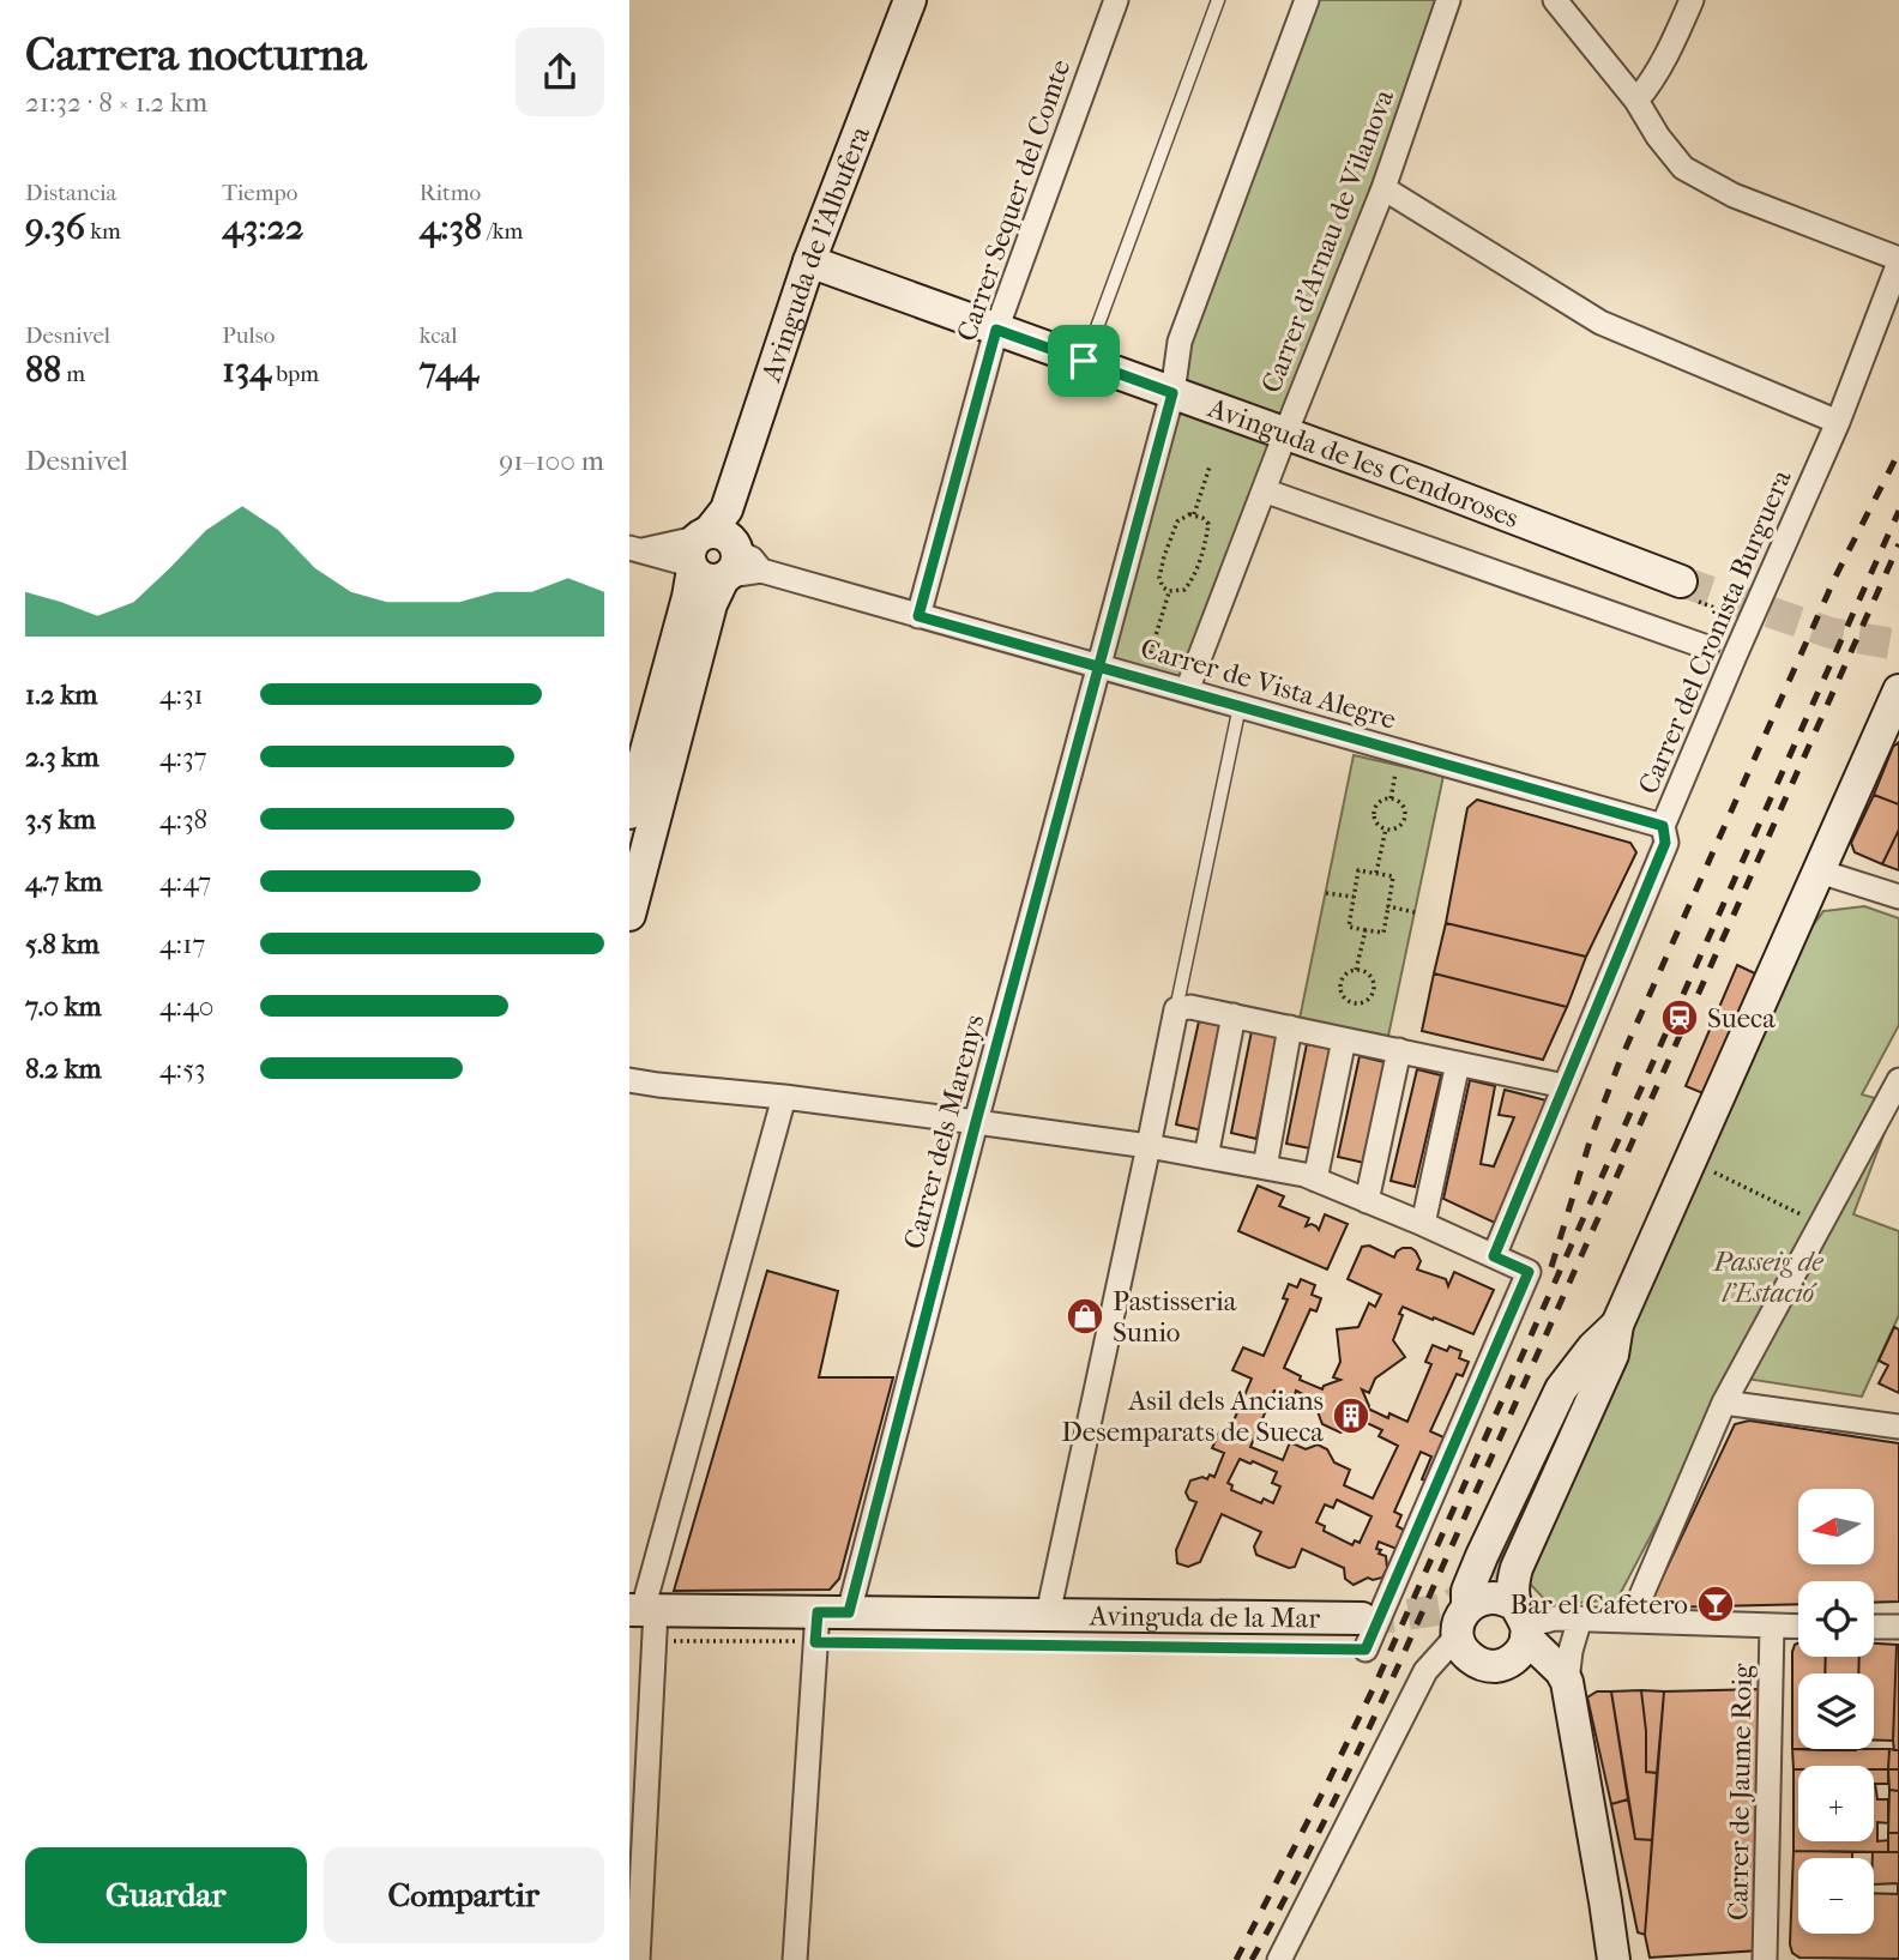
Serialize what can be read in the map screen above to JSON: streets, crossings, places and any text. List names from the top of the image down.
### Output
{
  "streets": {
    "street": [
      "Carrer Sequer del Comte",
      "Carrer d'Arnau de Vilanova",
      "Avinguda de l'Albufera",
      "Avinguda de les Cendoroses",
      "Carrer del Cronista Burguera",
      "Carrer de Vista Alegre",
      "Carrer dels Marenys",
      "Avinguda de la Mar",
      "Carrer de Jaume Roig"
    ]
  },
  "crossings": [
    ["Carrer Sequer del Comte", "Avinguda de les Cendoroses"],
    ["Carrer Sequer del Comte", "Carrer de Vista Alegre"],
    ["Carrer d'Arnau de Vilanova", "Avinguda de les Cendoroses"],
    ["Carrer d'Arnau de Vilanova", "Carrer de Vista Alegre"],
    ["Avinguda de l'Albufera", "Avinguda de les Cendoroses"],
    ["Avinguda de l'Albufera", "Carrer de Vista Alegre"],
    ["Avinguda de les Cendoroses", "Carrer dels Marenys"],
    ["Carrer del Cronista Burguera", "Carrer de Vista Alegre"],
    ["Carrer de Vista Alegre", "Carrer dels Marenys"],
    ["Carrer dels Marenys", "Avinguda de la Mar"]
  ],
  "parks": ["Passeig de l'Estació"],
  "places": {
    "station": ["Sueca"],
    "shop": ["Pastisseria Sunio"],
    "building": ["Asil dels Ancians Desemparats de Sueca"],
    "bar": ["Bar el Cafetero"]
  },
  "north": "left",
  "page": {
    "heading": ["Carrera nocturna", "21:32 · 8 × 1.2 km"],
    "stats": [
      ["Distancia", "9.36 km"],
      ["Tiempo", "43:22"],
      ["Ritmo", "4:38 /km"],
      ["Desnivel", "88 m"],
      ["Pulso", "134 bpm"],
      ["kcal", "744"]
    ],
    "chart": ["Desnivel", "91–100 m"],
    "list": [
      {
        "name": "1.2 km",
        "note": "4:31"
      },
      {
        "name": "2.3 km",
        "note": "4:37"
      },
      {
        "name": "3.5 km",
        "note": "4:38"
      },
      {
        "name": "4.7 km",
        "note": "4:47"
      },
      {
        "name": "5.8 km",
        "note": "4:17"
      },
      {
        "name": "7.0 km",
        "note": "4:40"
      },
      {
        "name": "8.2 km",
        "note": "4:53"
      }
    ],
    "map_buttons": ["+", "−"],
    "buttons": ["Guardar", "Compartir"]
  }
}
